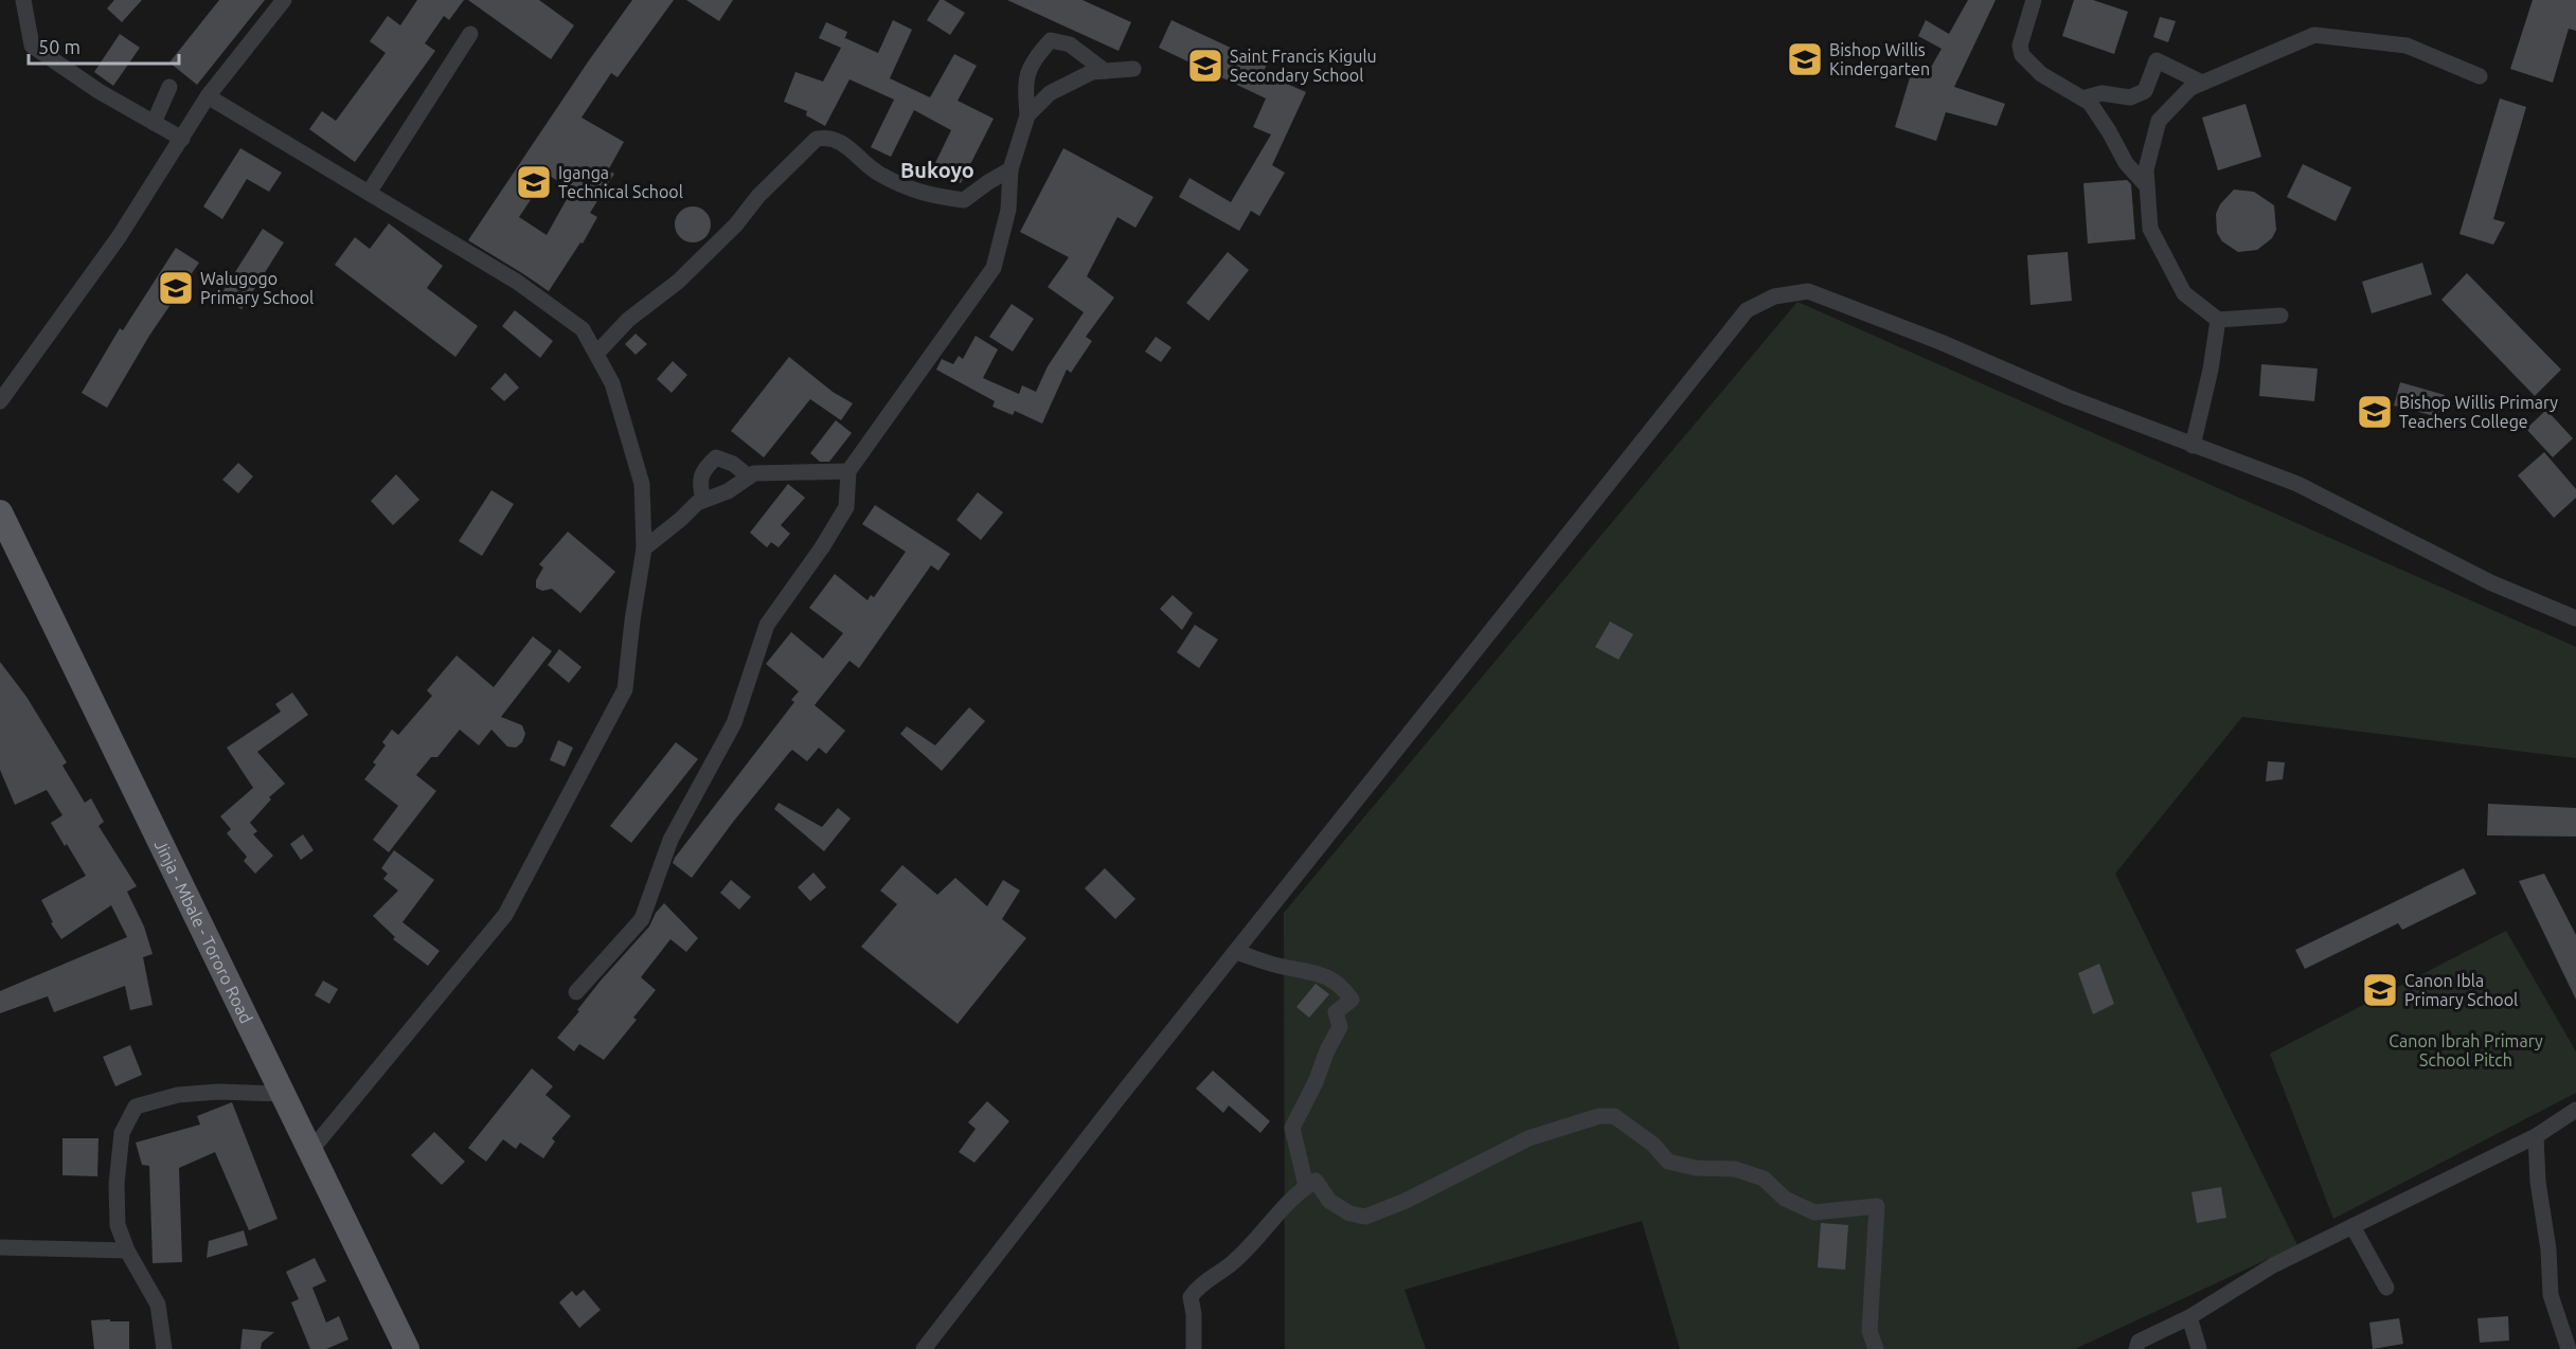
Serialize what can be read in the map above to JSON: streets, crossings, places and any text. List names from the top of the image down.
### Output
{
  "streets": {
    "main road": ["Jinja - Mbale - Tororo Road"]
  },
  "districts": ["Bukoyo"],
  "parks": ["Canon Ibrah Primary School Pitch"],
  "places": {
    "school or university": [
      "Bishop Willis Kindergarten",
      "Saint Francis Kigulu Secondary School",
      "Iganga Technical School",
      "Walugogo Primary School",
      "Bishop Willis Primary Teachers College",
      "Canon Ibla Primary School"
    ]
  },
  "scale_bar": "50 m"
}
